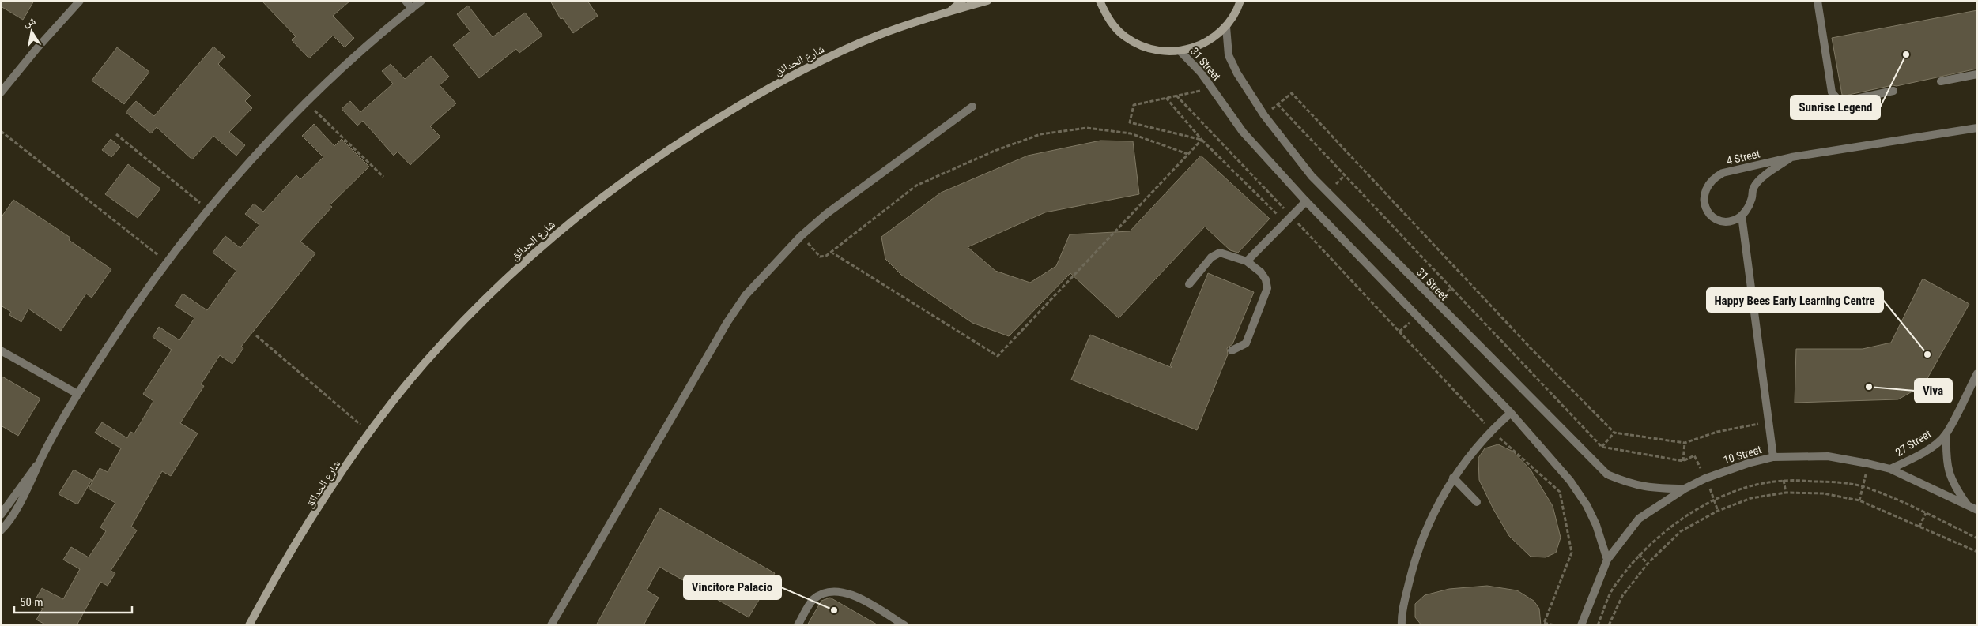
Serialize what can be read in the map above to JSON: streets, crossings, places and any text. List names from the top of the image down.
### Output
{
  "streets": {
    "street": [
      "شارع الحدائق",
      "31 Street",
      "4 Street",
      "27 Street",
      "10 Street"
    ]
  },
  "crossings": [
    ["31 Street", "10 Street"],
    ["27 Street", "10 Street"]
  ],
  "places": [
    "Sunrise Legend",
    "Happy Bees Early Learning Centre",
    "Viva",
    "Vincitore Palacio"
  ],
  "scale_bar": "50 m",
  "north": "top"
}
